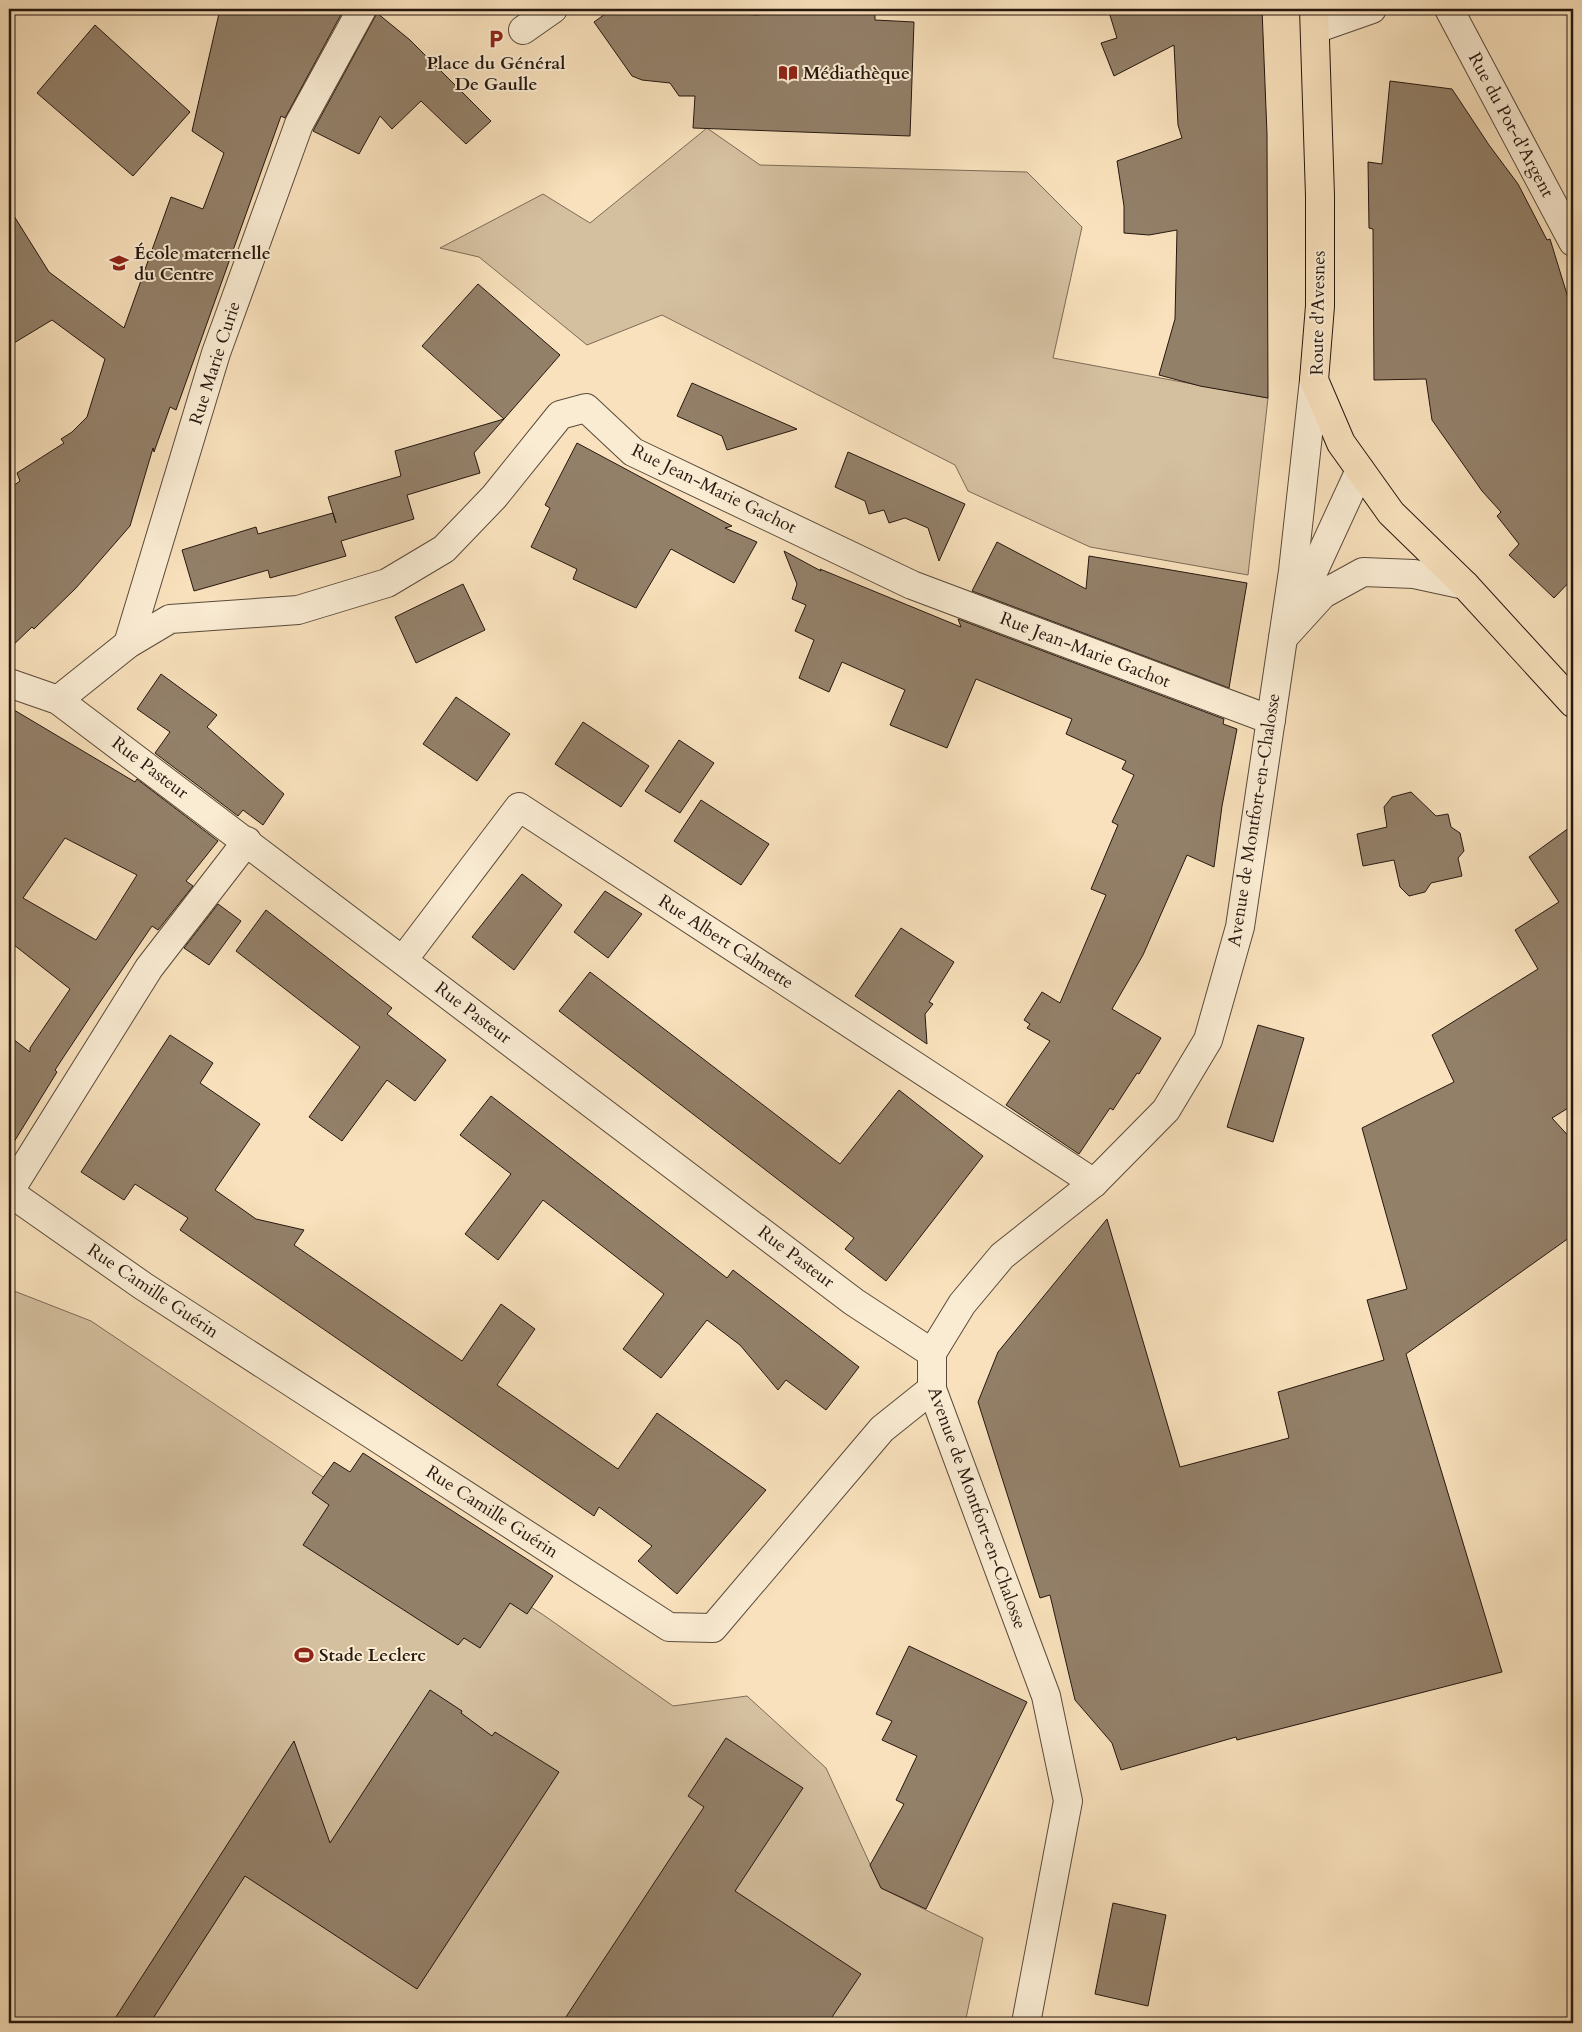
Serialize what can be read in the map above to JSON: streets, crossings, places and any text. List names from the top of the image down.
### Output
{
  "streets": {
    "main road": ["Route d'Avesnes"],
    "street": [
      "Rue du Pot-d'Argent",
      "Rue Marie Curie",
      "Rue Jean-Marie Gachot",
      "Rue Pasteur",
      "Avenue de Montfort-en-Chalosse",
      "Rue Albert Calmette",
      "Rue Camille Guérin"
    ]
  },
  "crossings": [
    ["Route d'Avesnes", "Avenue de Montfort-en-Chalosse"],
    ["Rue Marie Curie", "Rue Jean-Marie Gachot"],
    ["Rue Jean-Marie Gachot", "Rue Pasteur"],
    ["Rue Jean-Marie Gachot", "Avenue de Montfort-en-Chalosse"],
    ["Rue Pasteur", "Avenue de Montfort-en-Chalosse"],
    ["Rue Pasteur", "Rue Albert Calmette"],
    ["Rue Pasteur", "Rue Camille Guérin"],
    ["Avenue de Montfort-en-Chalosse", "Rue Albert Calmette"],
    ["Avenue de Montfort-en-Chalosse", "Rue Camille Guérin"]
  ],
  "places": {
    "parking": ["Place du Général De Gaulle"],
    "library": ["Médiathèque"],
    "school or university": ["École maternelle du Centre"],
    "sports": ["Stade Leclerc"]
  }
}
